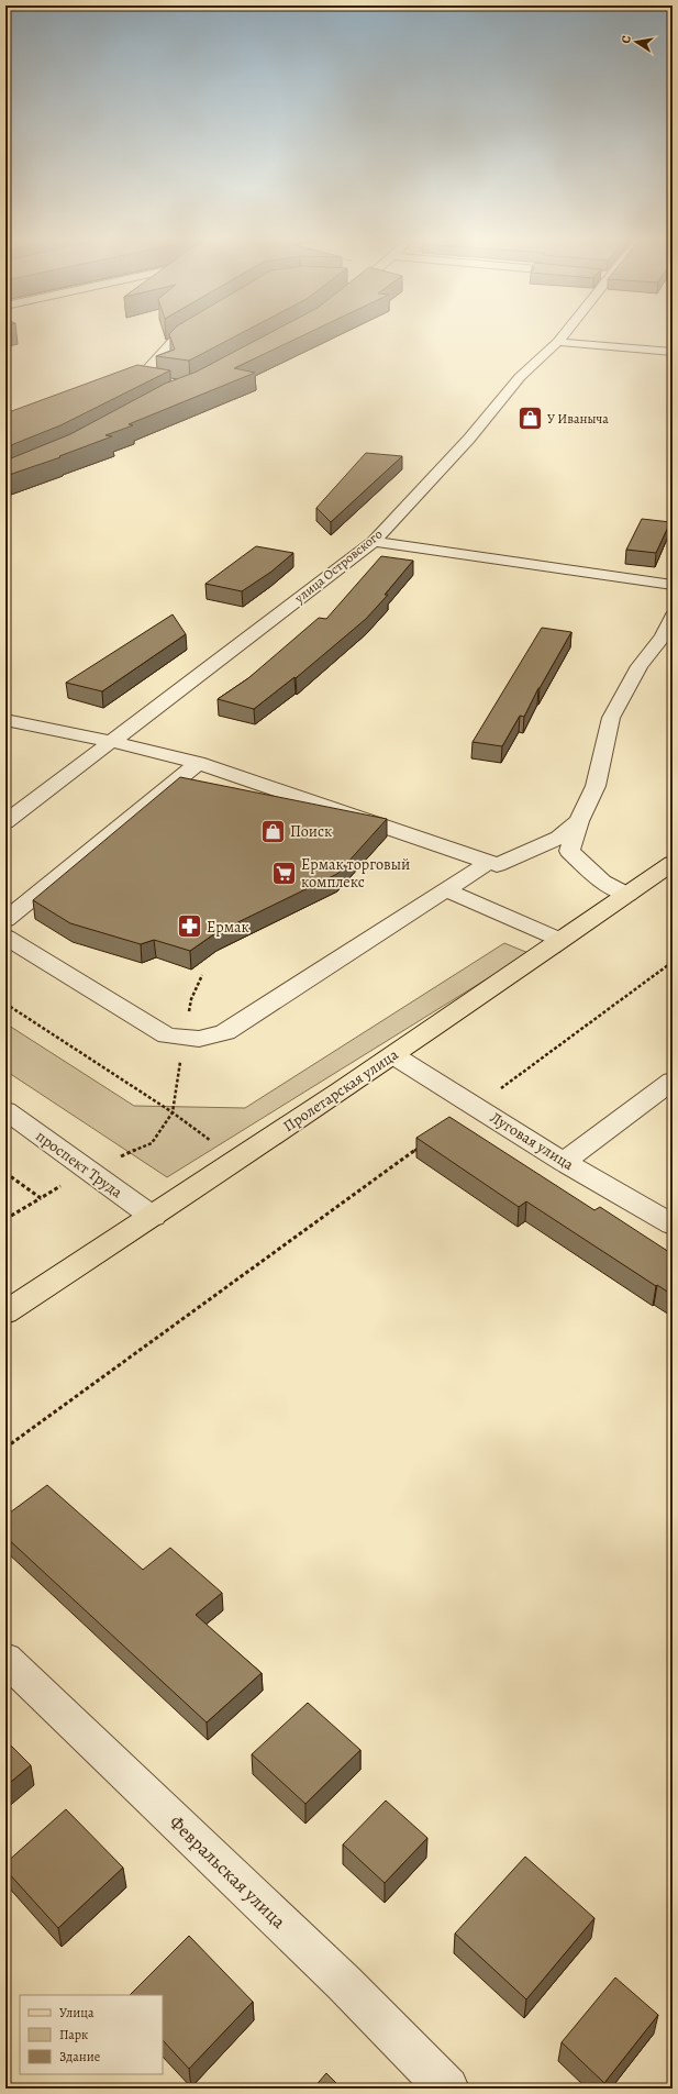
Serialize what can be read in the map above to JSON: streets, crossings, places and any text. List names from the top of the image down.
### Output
{
  "streets": {
    "main road": ["Пролетарская улица"],
    "street": [
      "улица Островского",
      "Луговая улица",
      "проспект Труда",
      "Февральская улица"
    ]
  },
  "crossings": [
    ["Пролетарская улица", "Луговая улица"],
    ["Пролетарская улица", "проспект Труда"]
  ],
  "places": {
    "shop": ["У Иваныча", "Поиск"],
    "supermarket": ["Ермак торговый комплекс"],
    "pharmacy": ["Ермак"]
  },
  "legend": ["Улица", "Парк", "Здание"],
  "north": "left"
}
